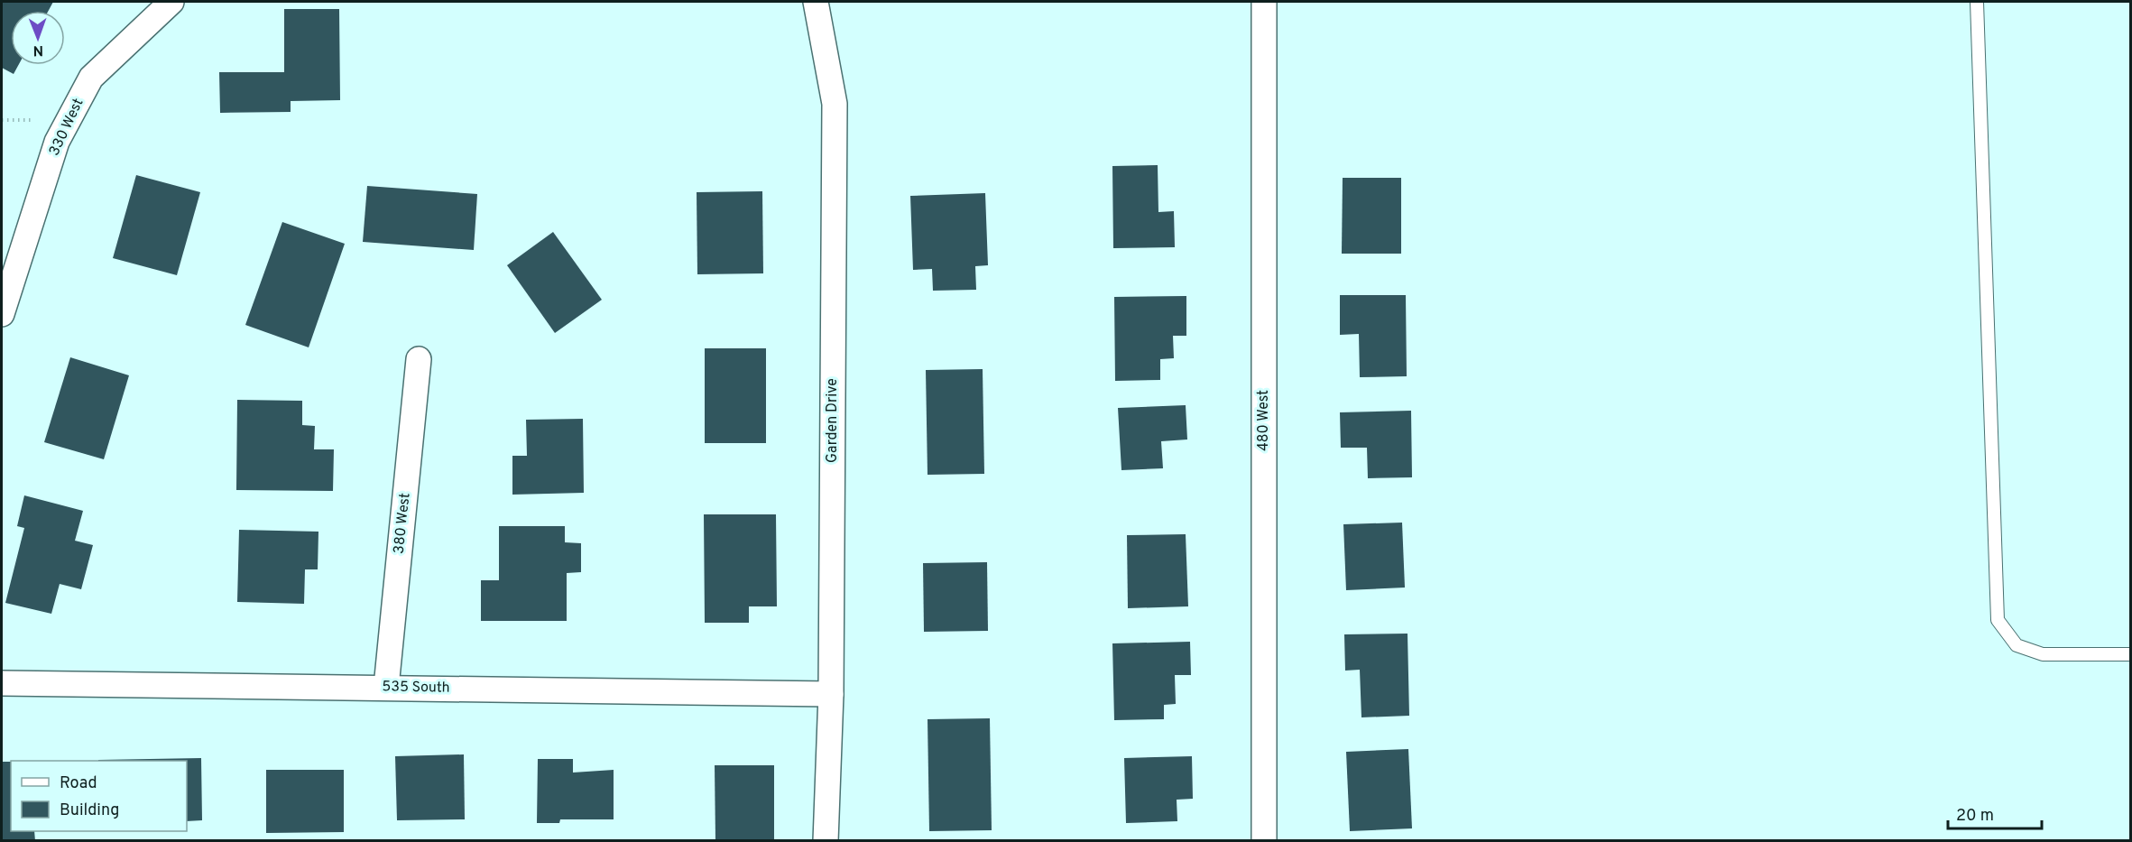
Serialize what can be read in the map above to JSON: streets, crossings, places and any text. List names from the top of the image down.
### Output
{
  "streets": {
    "street": [
      "330 West",
      "Garden Drive",
      "480 West",
      "380 West",
      "535 South"
    ]
  },
  "crossings": [
    ["Garden Drive", "535 South"],
    ["380 West", "535 South"]
  ],
  "legend": ["Road", "Building"],
  "scale_bar": "20 m",
  "north": "bottom"
}
